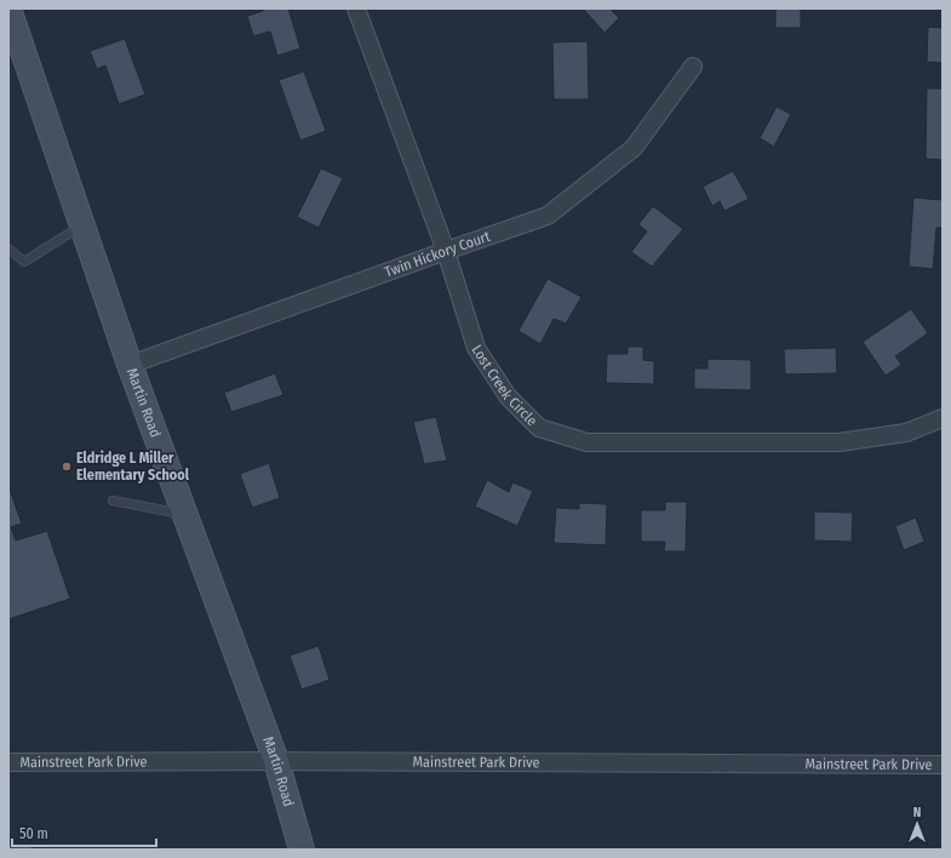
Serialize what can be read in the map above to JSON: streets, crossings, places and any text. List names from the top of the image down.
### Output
{
  "streets": {
    "street": [
      "Twin Hickory Court",
      "Lost Creek Circle",
      "Martin Road",
      "Mainstreet Park Drive"
    ]
  },
  "crossings": [
    ["Twin Hickory Court", "Lost Creek Circle"],
    ["Twin Hickory Court", "Martin Road"],
    ["Martin Road", "Mainstreet Park Drive"]
  ],
  "places": ["Eldridge L Miller Elementary School"],
  "scale_bar": "50 m",
  "north": "top"
}
